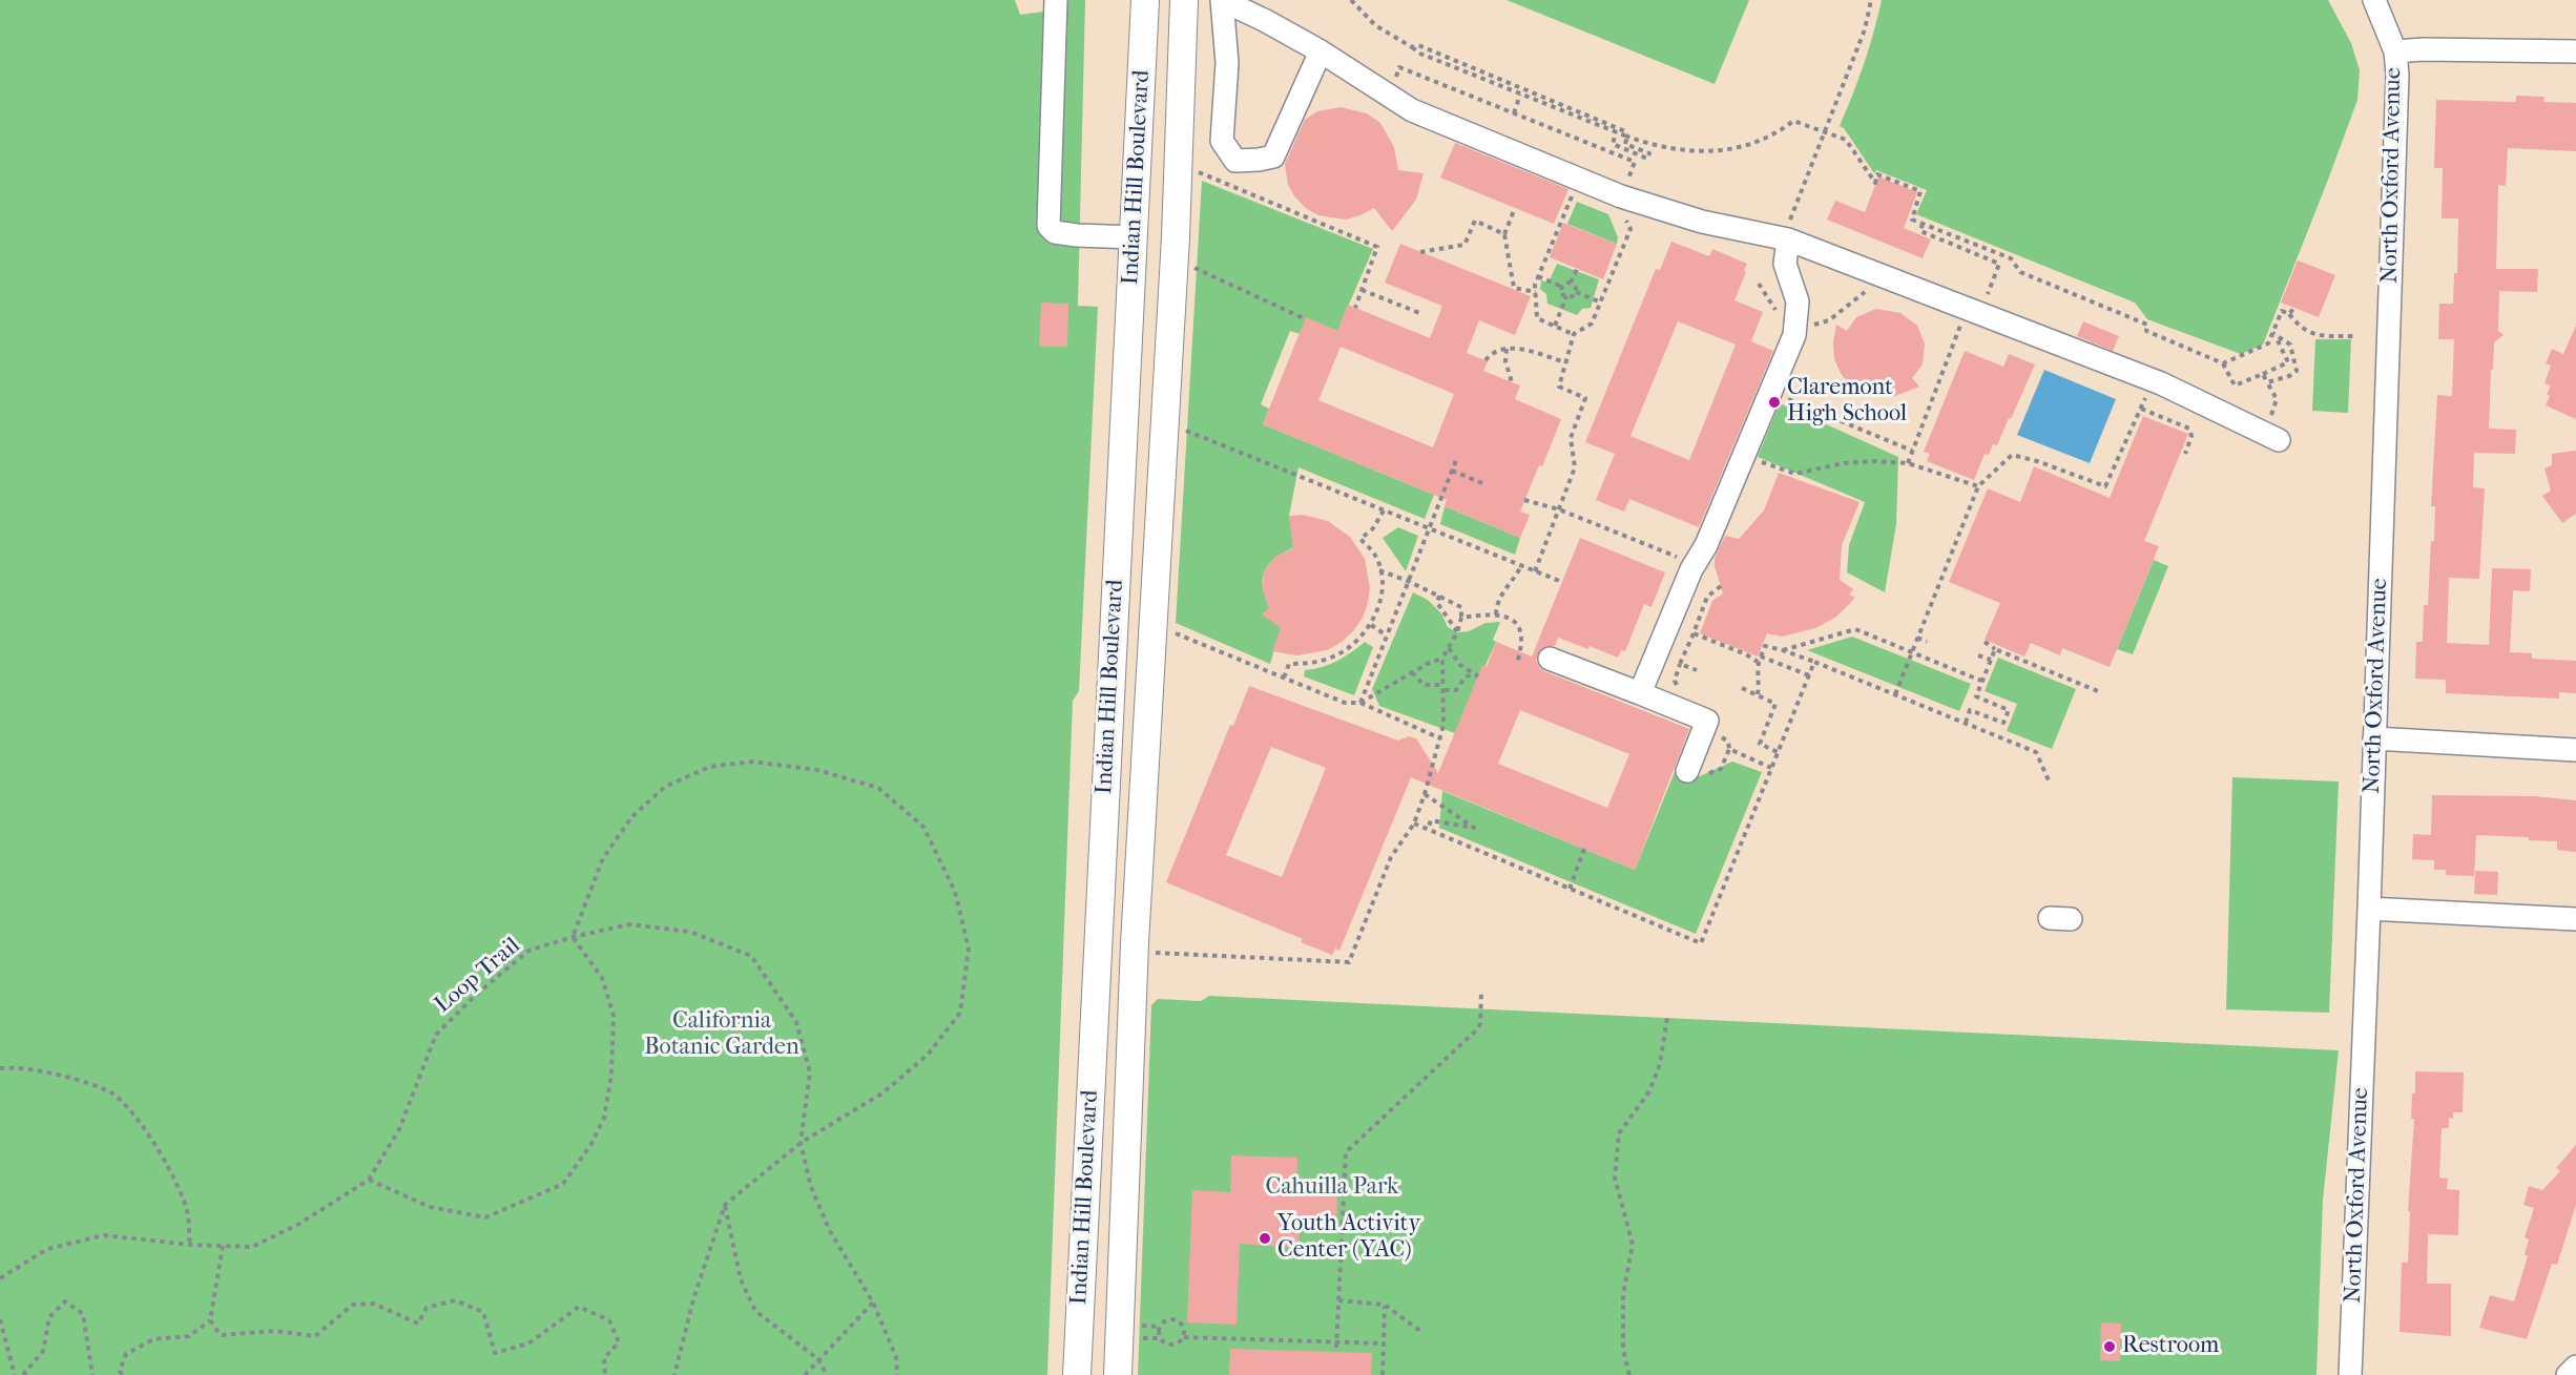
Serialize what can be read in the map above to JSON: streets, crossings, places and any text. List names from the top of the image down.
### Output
{
  "streets": {
    "main road": ["Indian Hill Boulevard"],
    "street": ["North Oxford Avenue"],
    "path": ["Loop Trail"]
  },
  "parks": ["California Botanic Garden", "Cahuilla Park"],
  "places": ["Claremont High School", "Youth Activity Center (YAC)", "Restroom"]
}
